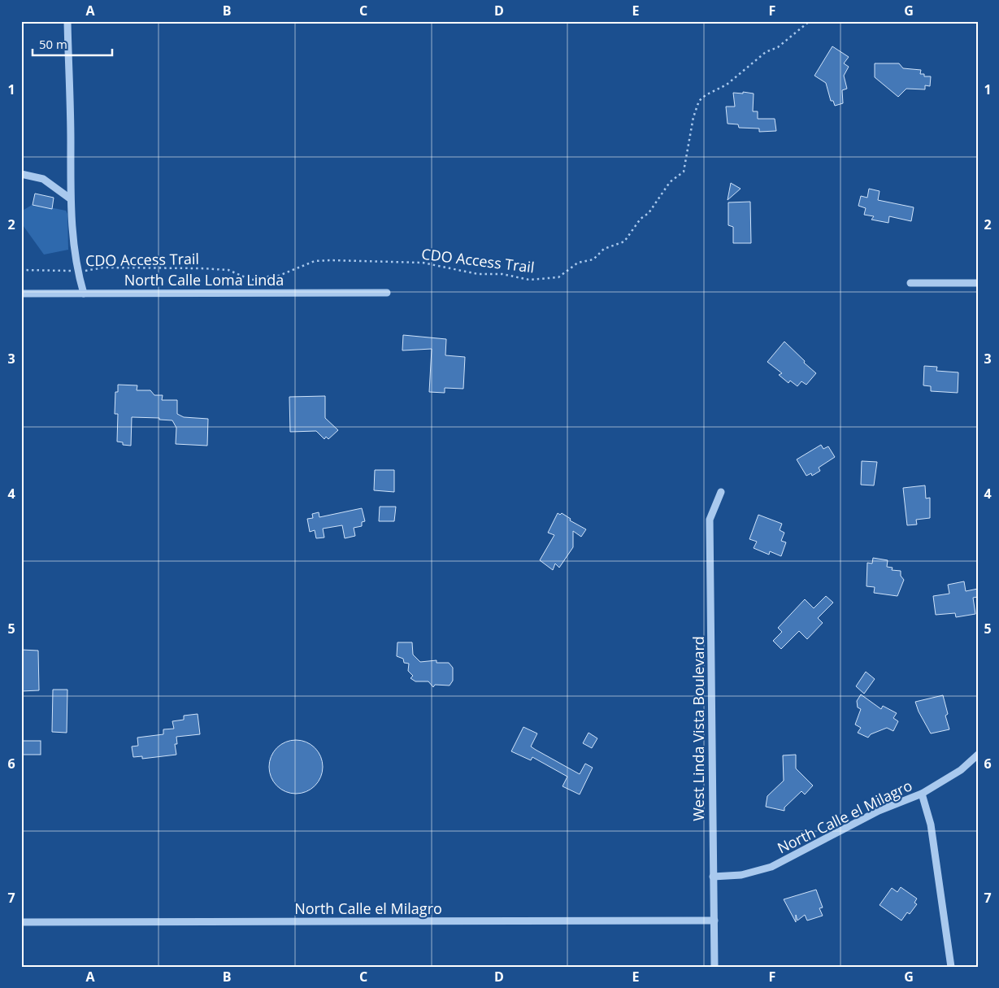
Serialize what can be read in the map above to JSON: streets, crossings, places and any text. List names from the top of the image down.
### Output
{
  "streets": {
    "street": ["North Calle Loma Linda", "West Linda Vista Boulevard", "North Calle el Milagro"],
    "path": ["CDO Access Trail"]
  },
  "crossings": [
    ["West Linda Vista Boulevard", "North Calle el Milagro"]
  ],
  "scale_bar": "50 m",
  "grid": {
    "columns": [
      "A",
      "B",
      "C",
      "D",
      "E",
      "F",
      "G"
    ],
    "rows": [
      "1",
      "2",
      "3",
      "4",
      "5",
      "6",
      "7"
    ]
  }
}
